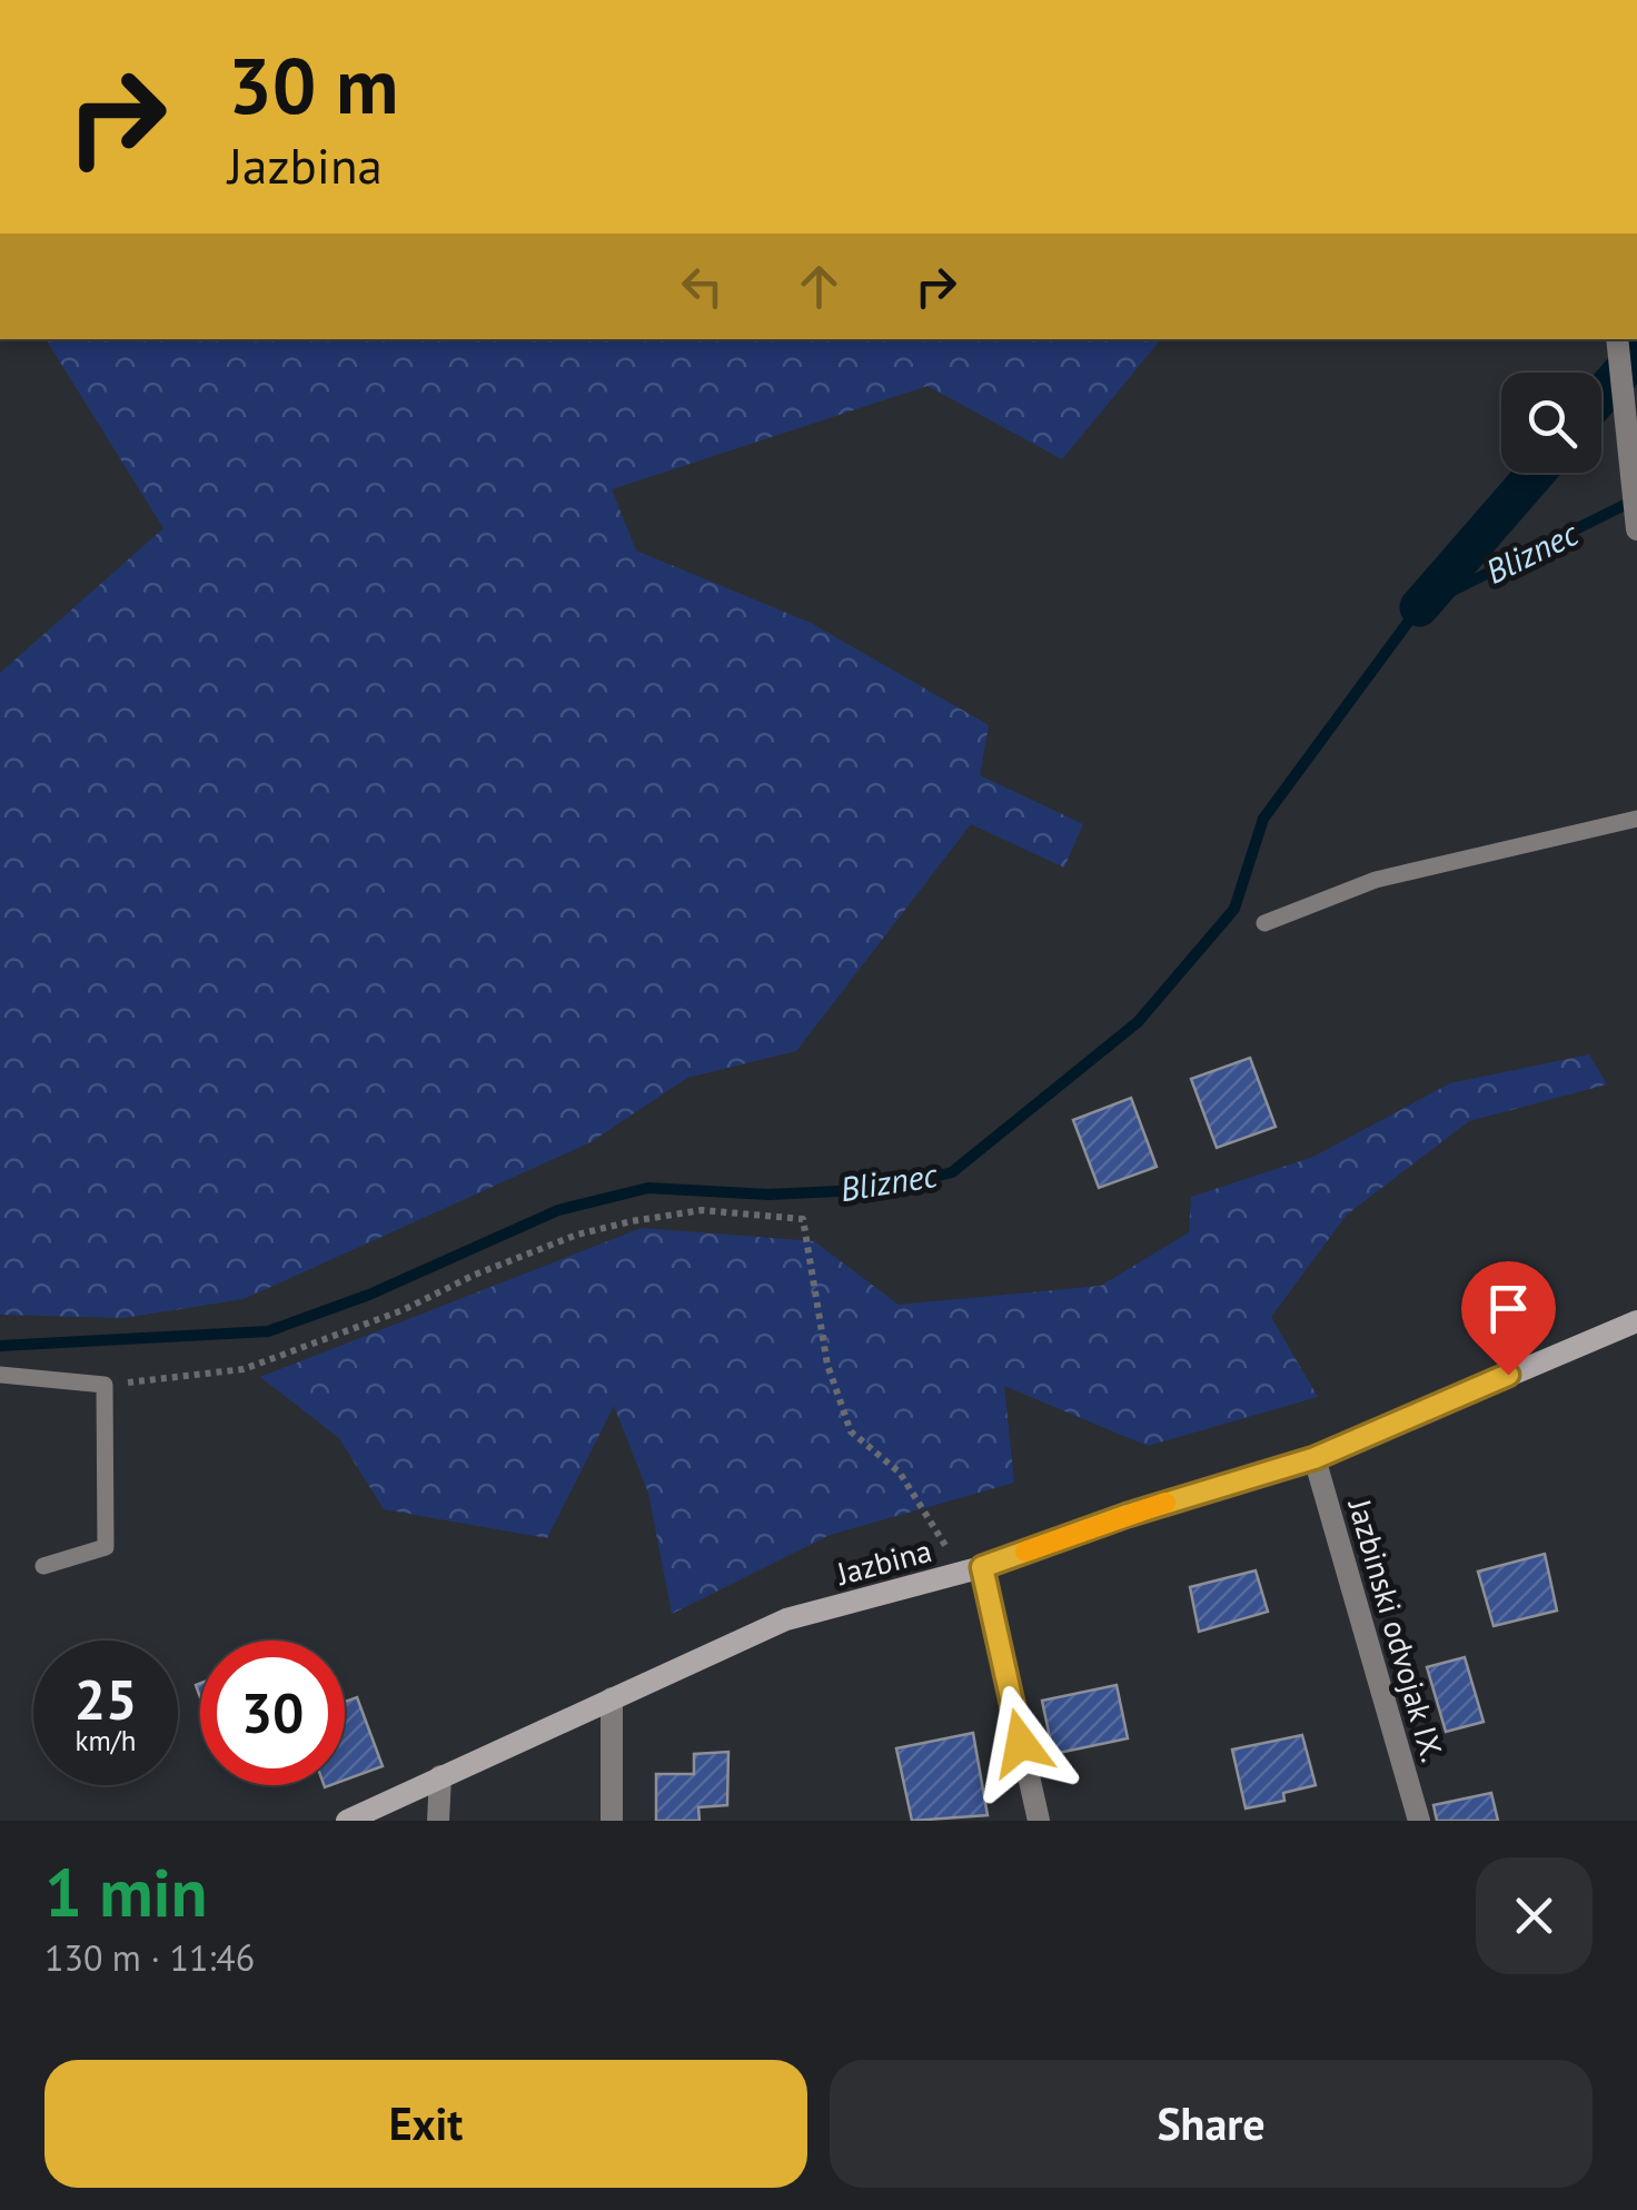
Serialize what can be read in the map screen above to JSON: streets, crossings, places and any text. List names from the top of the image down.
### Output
{
  "streets": {
    "street": ["Jazbina", "Jazbinski odvojak IX."]
  },
  "crossings": [
    ["Jazbina", "Jazbinski odvojak IX."]
  ],
  "water": ["Bliznec"],
  "page": {
    "turn": ["30 m", "Jazbina"],
    "speed": "25 km/h",
    "limit": "30",
    "heading": ["1 min", "130 m · 11:46"],
    "buttons": ["Exit", "Share"]
  }
}
